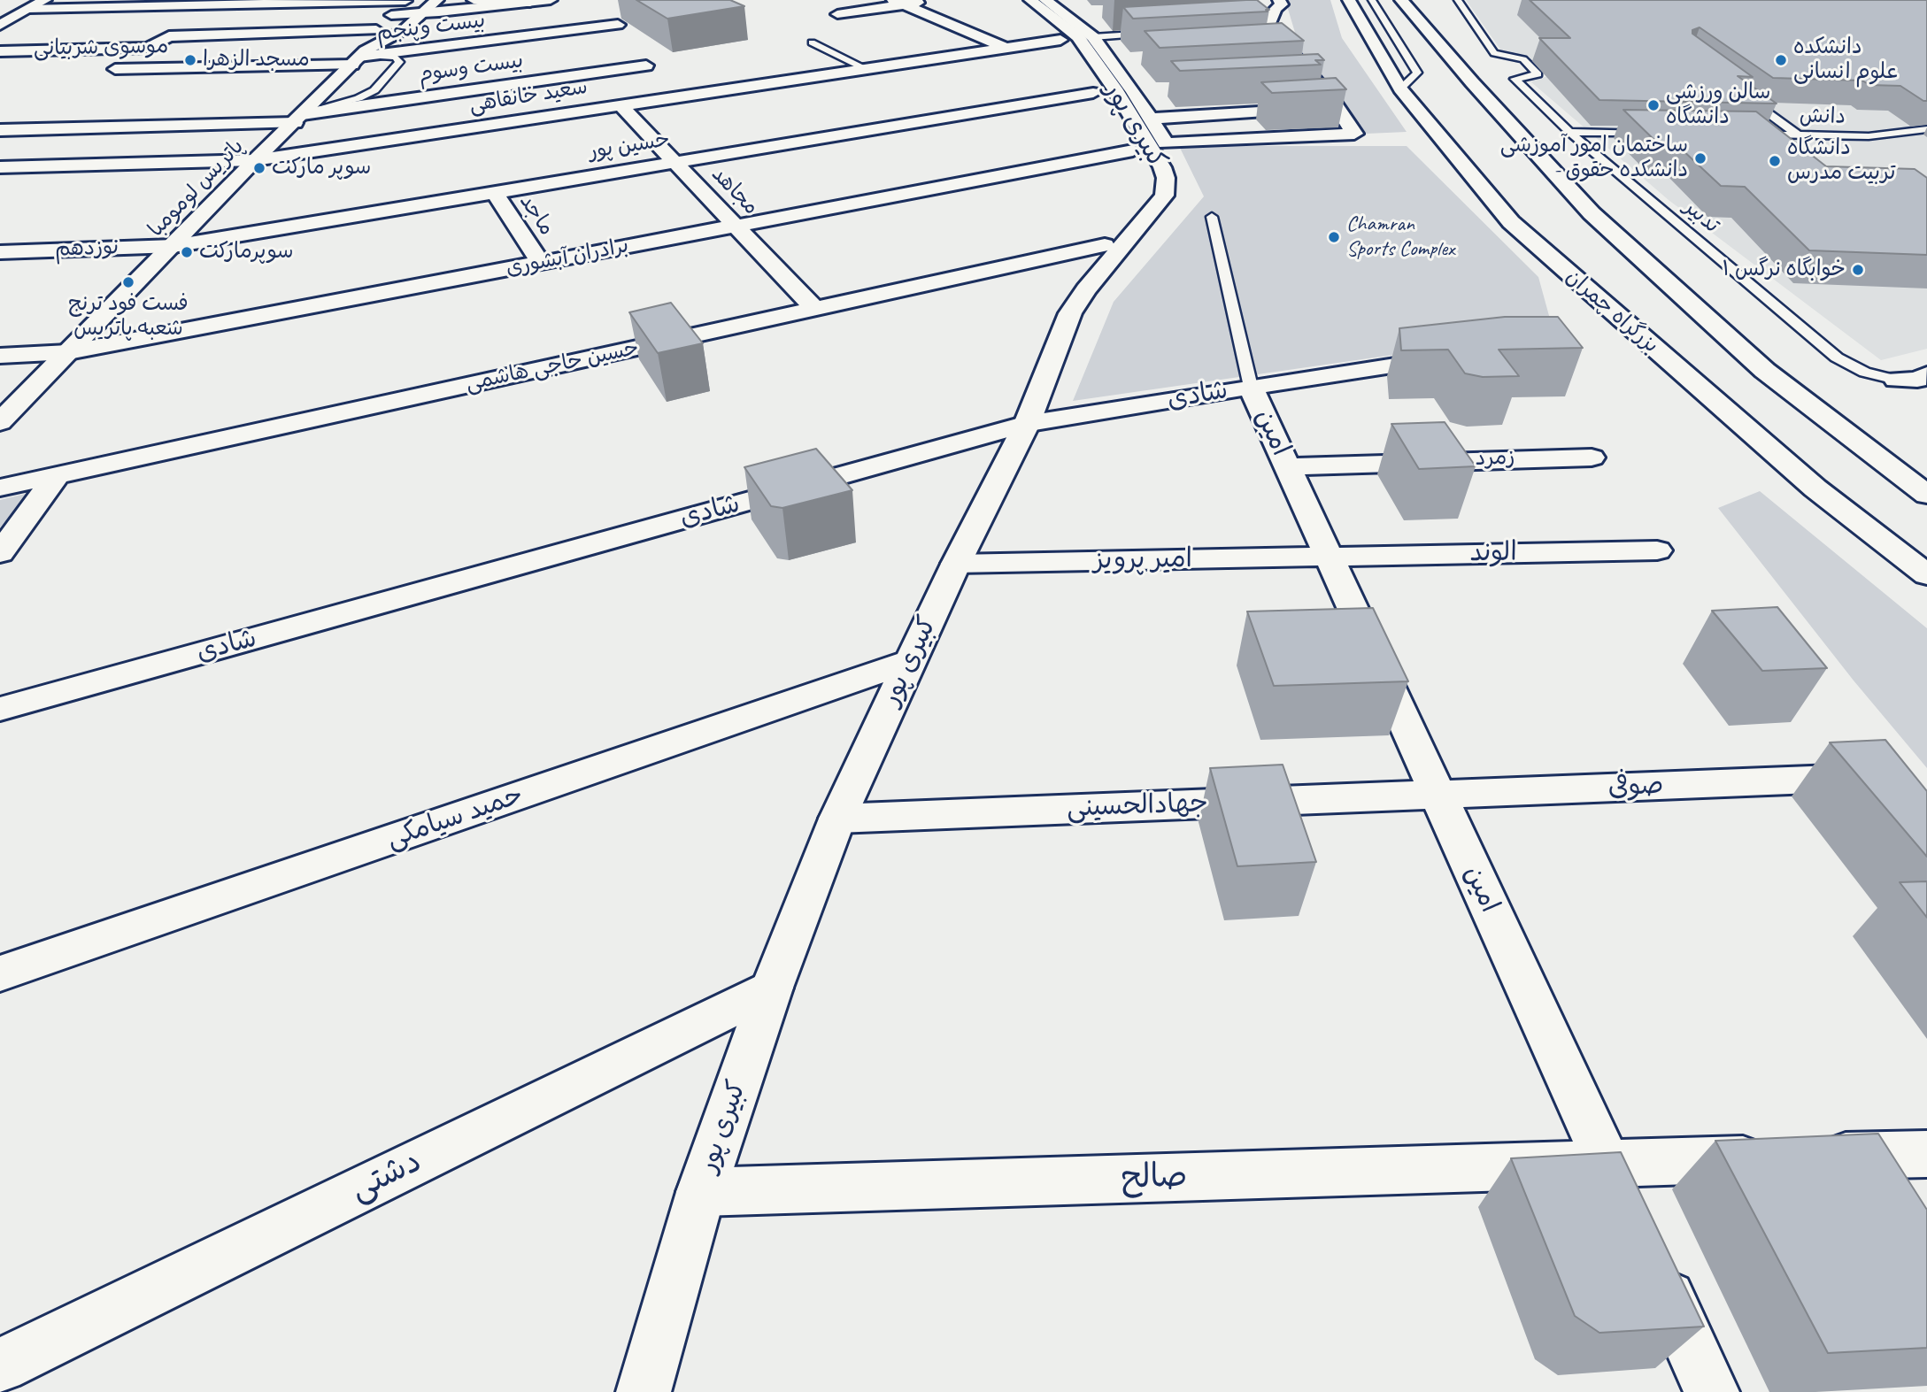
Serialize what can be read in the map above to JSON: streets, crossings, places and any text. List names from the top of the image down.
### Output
{
  "streets": {
    "main road": [
      "بیست وپنجم",
      "موسوی شربیانی",
      "بیست وسوم",
      "سعید خانقاهی",
      "کبیری پور",
      "حسین پور",
      "پاتریس لومومبا",
      "مجاهد",
      "ماجد",
      "نوزدهم",
      "برادران آبشوری",
      "بزرگراه چمران",
      "حسین حاجی هاشمی",
      "شادی",
      "امین",
      "زمرد",
      "الوند",
      "امیر پرویز",
      "صوفی",
      "جهادالحسینی",
      "حمید سیامکی",
      "دشتی",
      "صالح"
    ],
    "lane": ["دانش", "تدبیر"]
  },
  "crossings": [
    ["بیست وپنجم", "موسوی شربیانی"],
    ["بیست وپنجم", "پاتریس لومومبا"],
    ["موسوی شربیانی", "پاتریس لومومبا"],
    ["بیست وسوم", "پاتریس لومومبا"],
    ["سعید خانقاهی", "پاتریس لومومبا"],
    ["سعید خانقاهی", "مجاهد"],
    ["کبیری پور", "شادی"],
    ["کبیری پور", "امیر پرویز"],
    ["کبیری پور", "جهادالحسینی"],
    ["کبیری پور", "حمید سیامکی"],
    ["کبیری پور", "دشتی"],
    ["کبیری پور", "صالح"],
    ["حسین پور", "پاتریس لومومبا"],
    ["حسین پور", "مجاهد"],
    ["حسین پور", "ماجد"],
    ["حسین پور", "نوزدهم"],
    ["پاتریس لومومبا", "نوزدهم"],
    ["پاتریس لومومبا", "برادران آبشوری"],
    ["مجاهد", "برادران آبشوری"],
    ["مجاهد", "حسین حاجی هاشمی"],
    ["ماجد", "برادران آبشوری"],
    ["شادی", "امین"],
    ["امین", "زمرد"],
    ["امین", "الوند"],
    ["امین", "امیر پرویز"],
    ["امین", "صوفی"],
    ["امین", "جهادالحسینی"],
    ["امین", "صالح"],
    ["الوند", "امیر پرویز"],
    ["صوفی", "جهادالحسینی"]
  ],
  "places": [
    "مسجد الزهرا",
    "دانشکده علوم انسانی",
    "سالن ورزشی دانشگاه",
    "ساختمان امور آموزشی - دانشکده حقوق",
    "دانشگاه تربیت مدرس",
    "سوپر مارکت",
    "Chamran Sports Complex",
    "سوپرمارکت",
    "خوابگاه نرگس ۱",
    "فست فود ترنج شعبه پاتریس"
  ]
}
